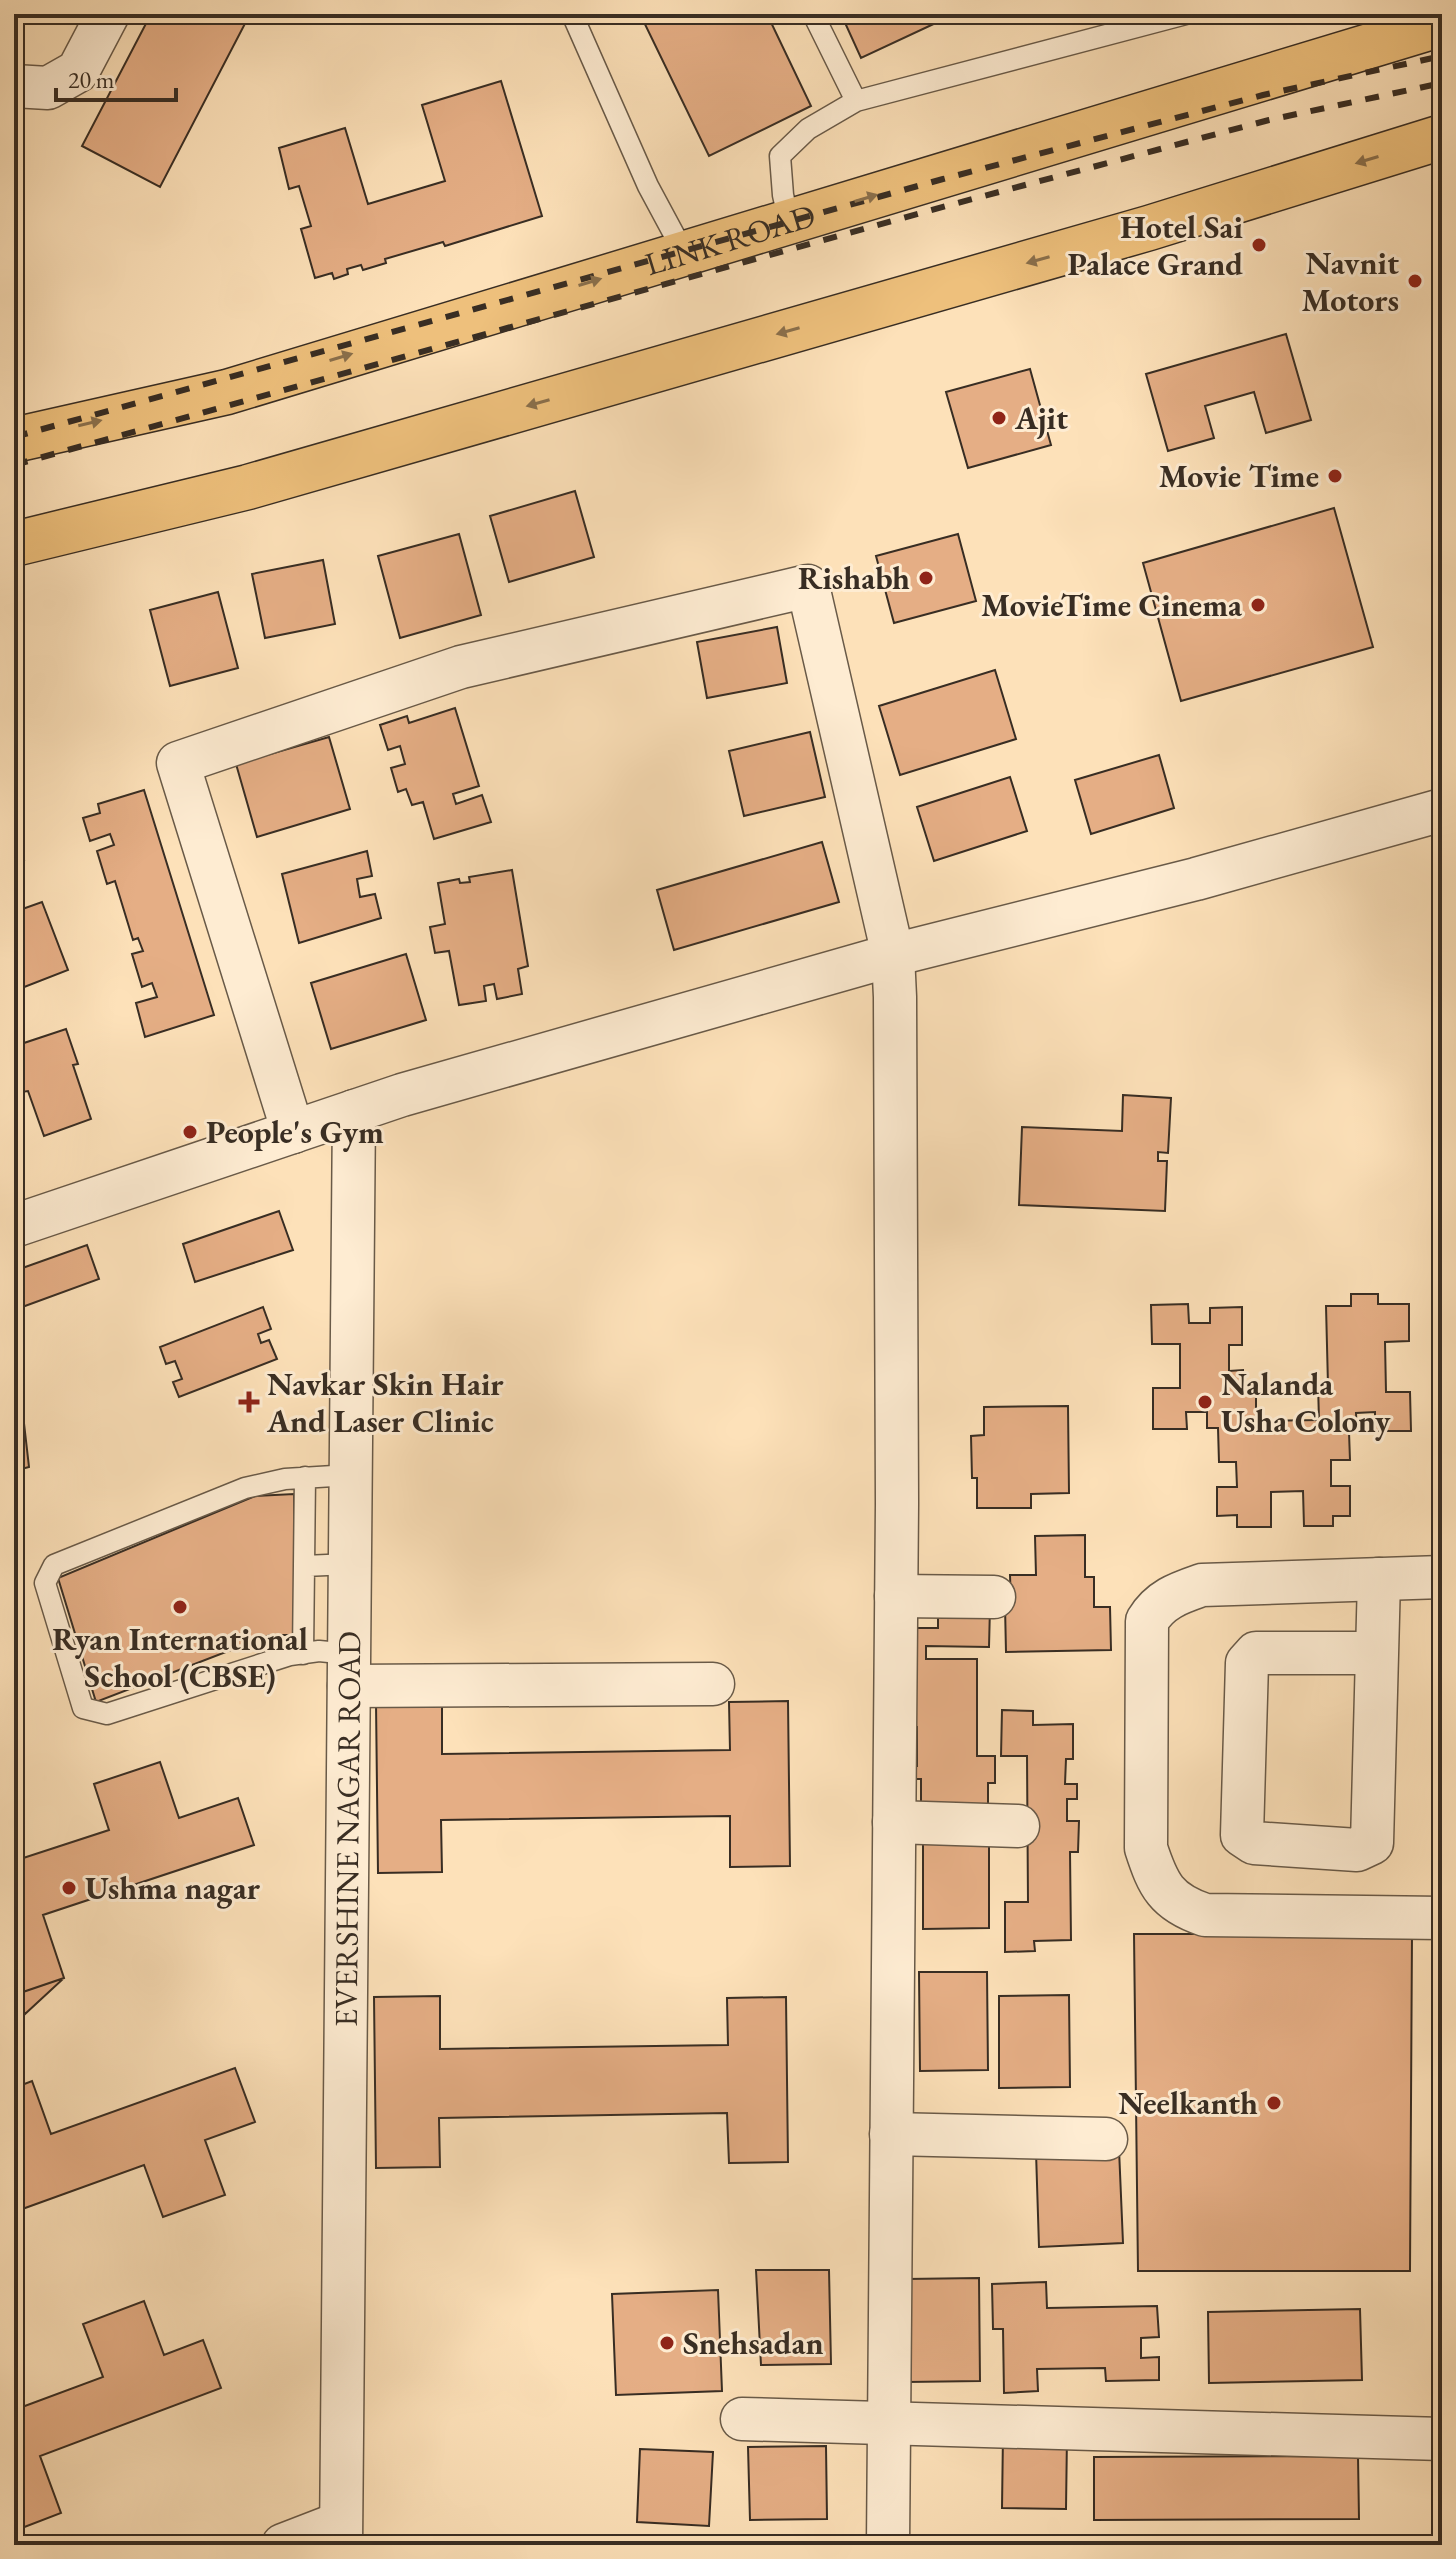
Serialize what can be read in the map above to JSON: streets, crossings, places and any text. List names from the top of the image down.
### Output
{
  "streets": {
    "main road": ["LINK ROAD"],
    "street": ["EVERSHINE NAGAR ROAD"]
  },
  "places": {
    "other": [
      "Hotel Sai Palace Grand",
      "Navnit Motors",
      "Ajit",
      "Movie Time",
      "Rishabh",
      "MovieTime Cinema",
      "People's Gym",
      "Nalanda Usha Colony",
      "Ryan International School (CBSE)",
      "Ushma nagar",
      "Neelkanth",
      "Snehsadan"
    ],
    "health": ["Navkar Skin Hair And Laser Clinic"]
  },
  "scale_bar": "20 m"
}
